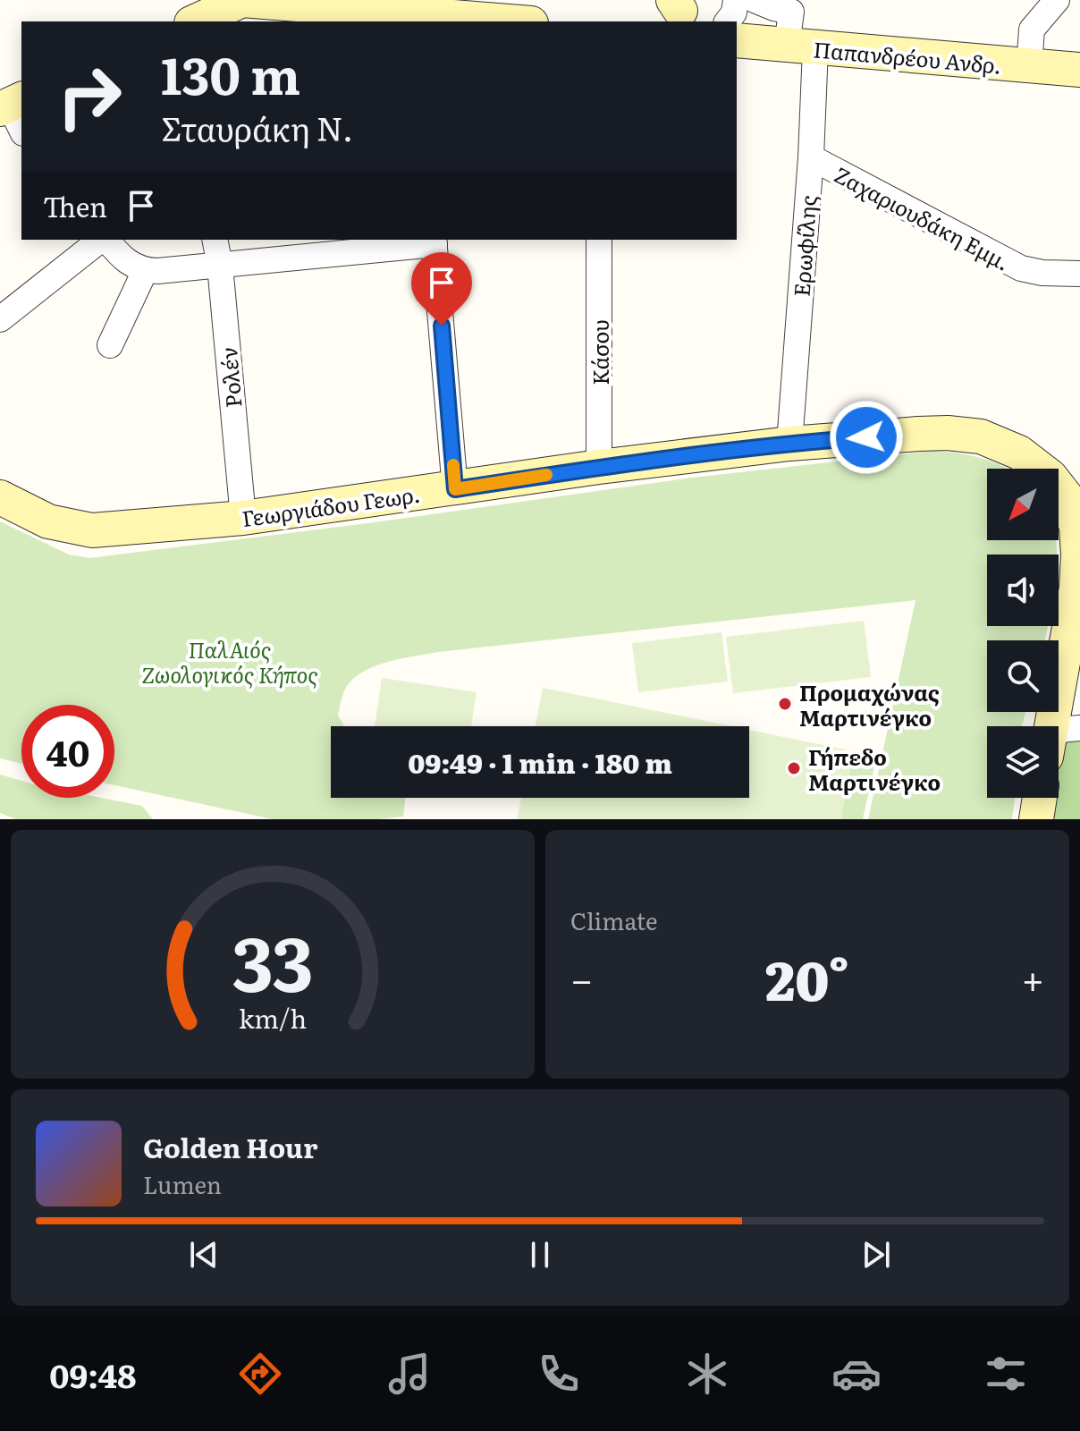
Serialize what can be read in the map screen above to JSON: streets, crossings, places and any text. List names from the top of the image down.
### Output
{
  "streets": {
    "street": [
      "Παπανδρέου Ανδρ.",
      "Ζαχαριουδάκη Εμμ.",
      "Ερωφίλης",
      "Κάσου",
      "Ρολέν",
      "Γεωργιάδου Γεωρ."
    ]
  },
  "crossings": [
    ["Παπανδρέου Ανδρ.", "Ερωφίλης"],
    ["Ζαχαριουδάκη Εμμ.", "Ερωφίλης"],
    ["Ερωφίλης", "Γεωργιάδου Γεωρ."],
    ["Κάσου", "Γεωργιάδου Γεωρ."],
    ["Ρολέν", "Γεωργιάδου Γεωρ."]
  ],
  "parks": ["ΠαλΑιός Ζωολογικός Κήπος"],
  "places": ["Προμαχώνας Μαρτινέγκο", "Γήπεδο Μαρτινέγκο"],
  "north": "bottom left",
  "page": {
    "turn": ["130 m", "Σταυράκη Ν."],
    "then": "Then",
    "limit": "40",
    "trip": "09:49 · 1 min · 180 m",
    "tile": "Climate",
    "heat": ["−", "20°", "+"],
    "song": ["Golden Hour", "Lumen"],
    "tabs": "09:48",
    "gauge": ["33", "km/h"]
  }
}
